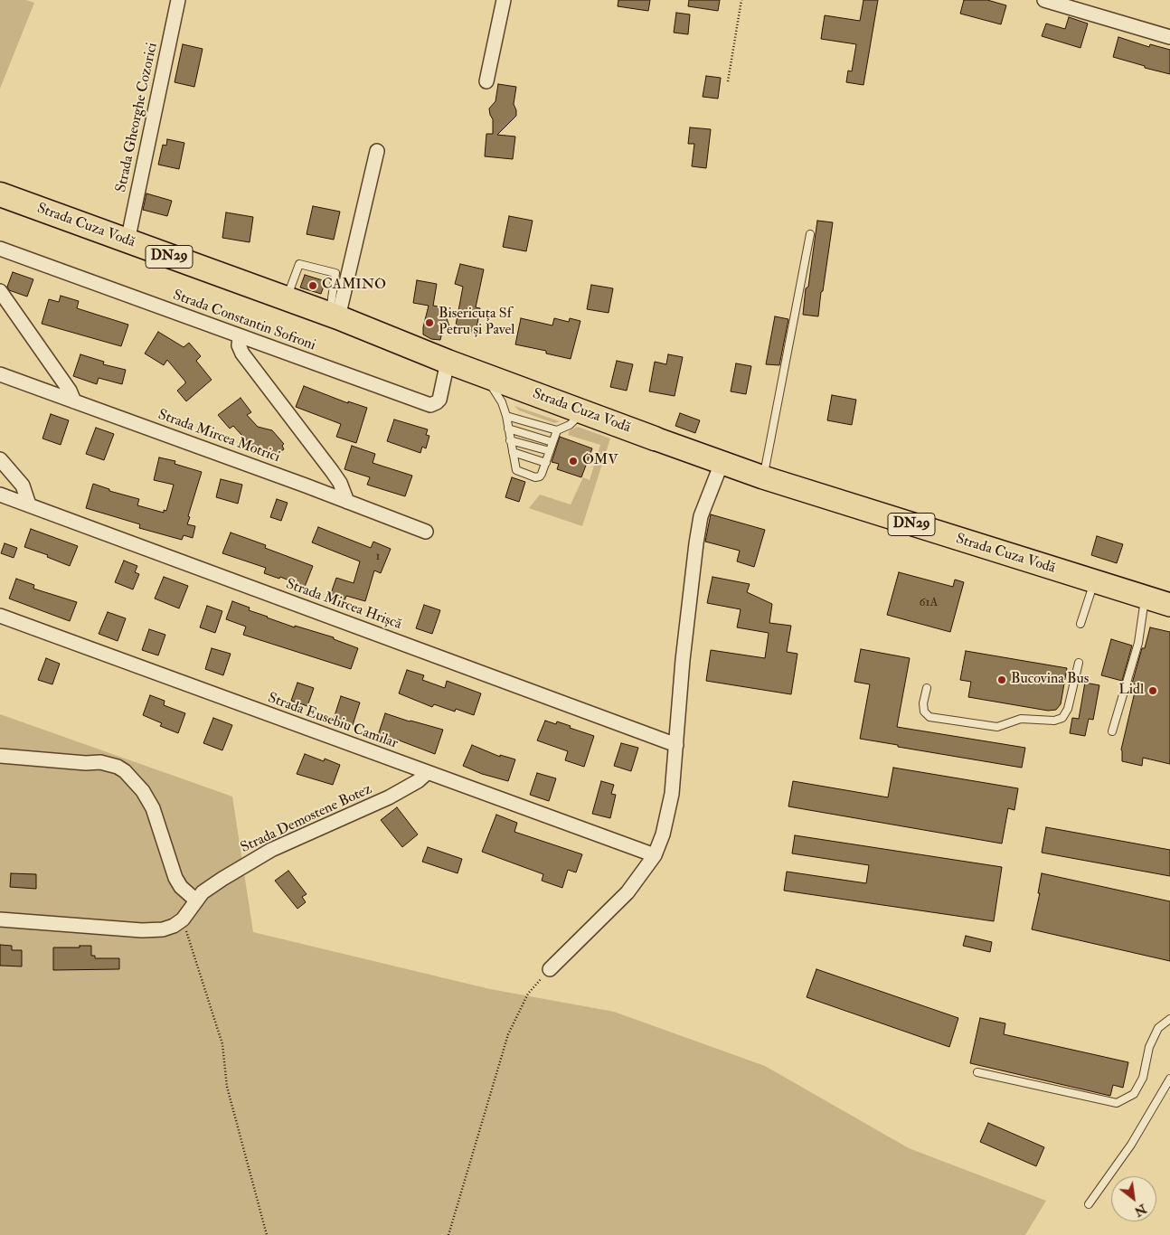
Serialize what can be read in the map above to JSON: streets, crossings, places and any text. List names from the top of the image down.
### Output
{
  "streets": {
    "highway": ["Strada Cuza Vodă", "DN29"],
    "street": [
      "Strada Gheorghe Cozorici",
      "Strada Constantin Sofroni",
      "Strada Mircea Motrici",
      "Strada Mircea Hrișcă",
      "Strada Eusebiu Camilar",
      "Strada Demostene Botez"
    ]
  },
  "crossings": [
    ["Strada Gheorghe Cozorici", "Strada Cuza Vodă"],
    ["Strada Cuza Vodă", "Strada Constantin Sofroni"],
    ["Strada Eusebiu Camilar", "Strada Demostene Botez"]
  ],
  "places": [
    "CAMINO",
    "Bisericuța Sf Petru și Pavel",
    "OMV",
    "Bucovina Bus",
    "Lidl"
  ],
  "house_numbers": ["1", "61A"],
  "north": "bottom right"
}
